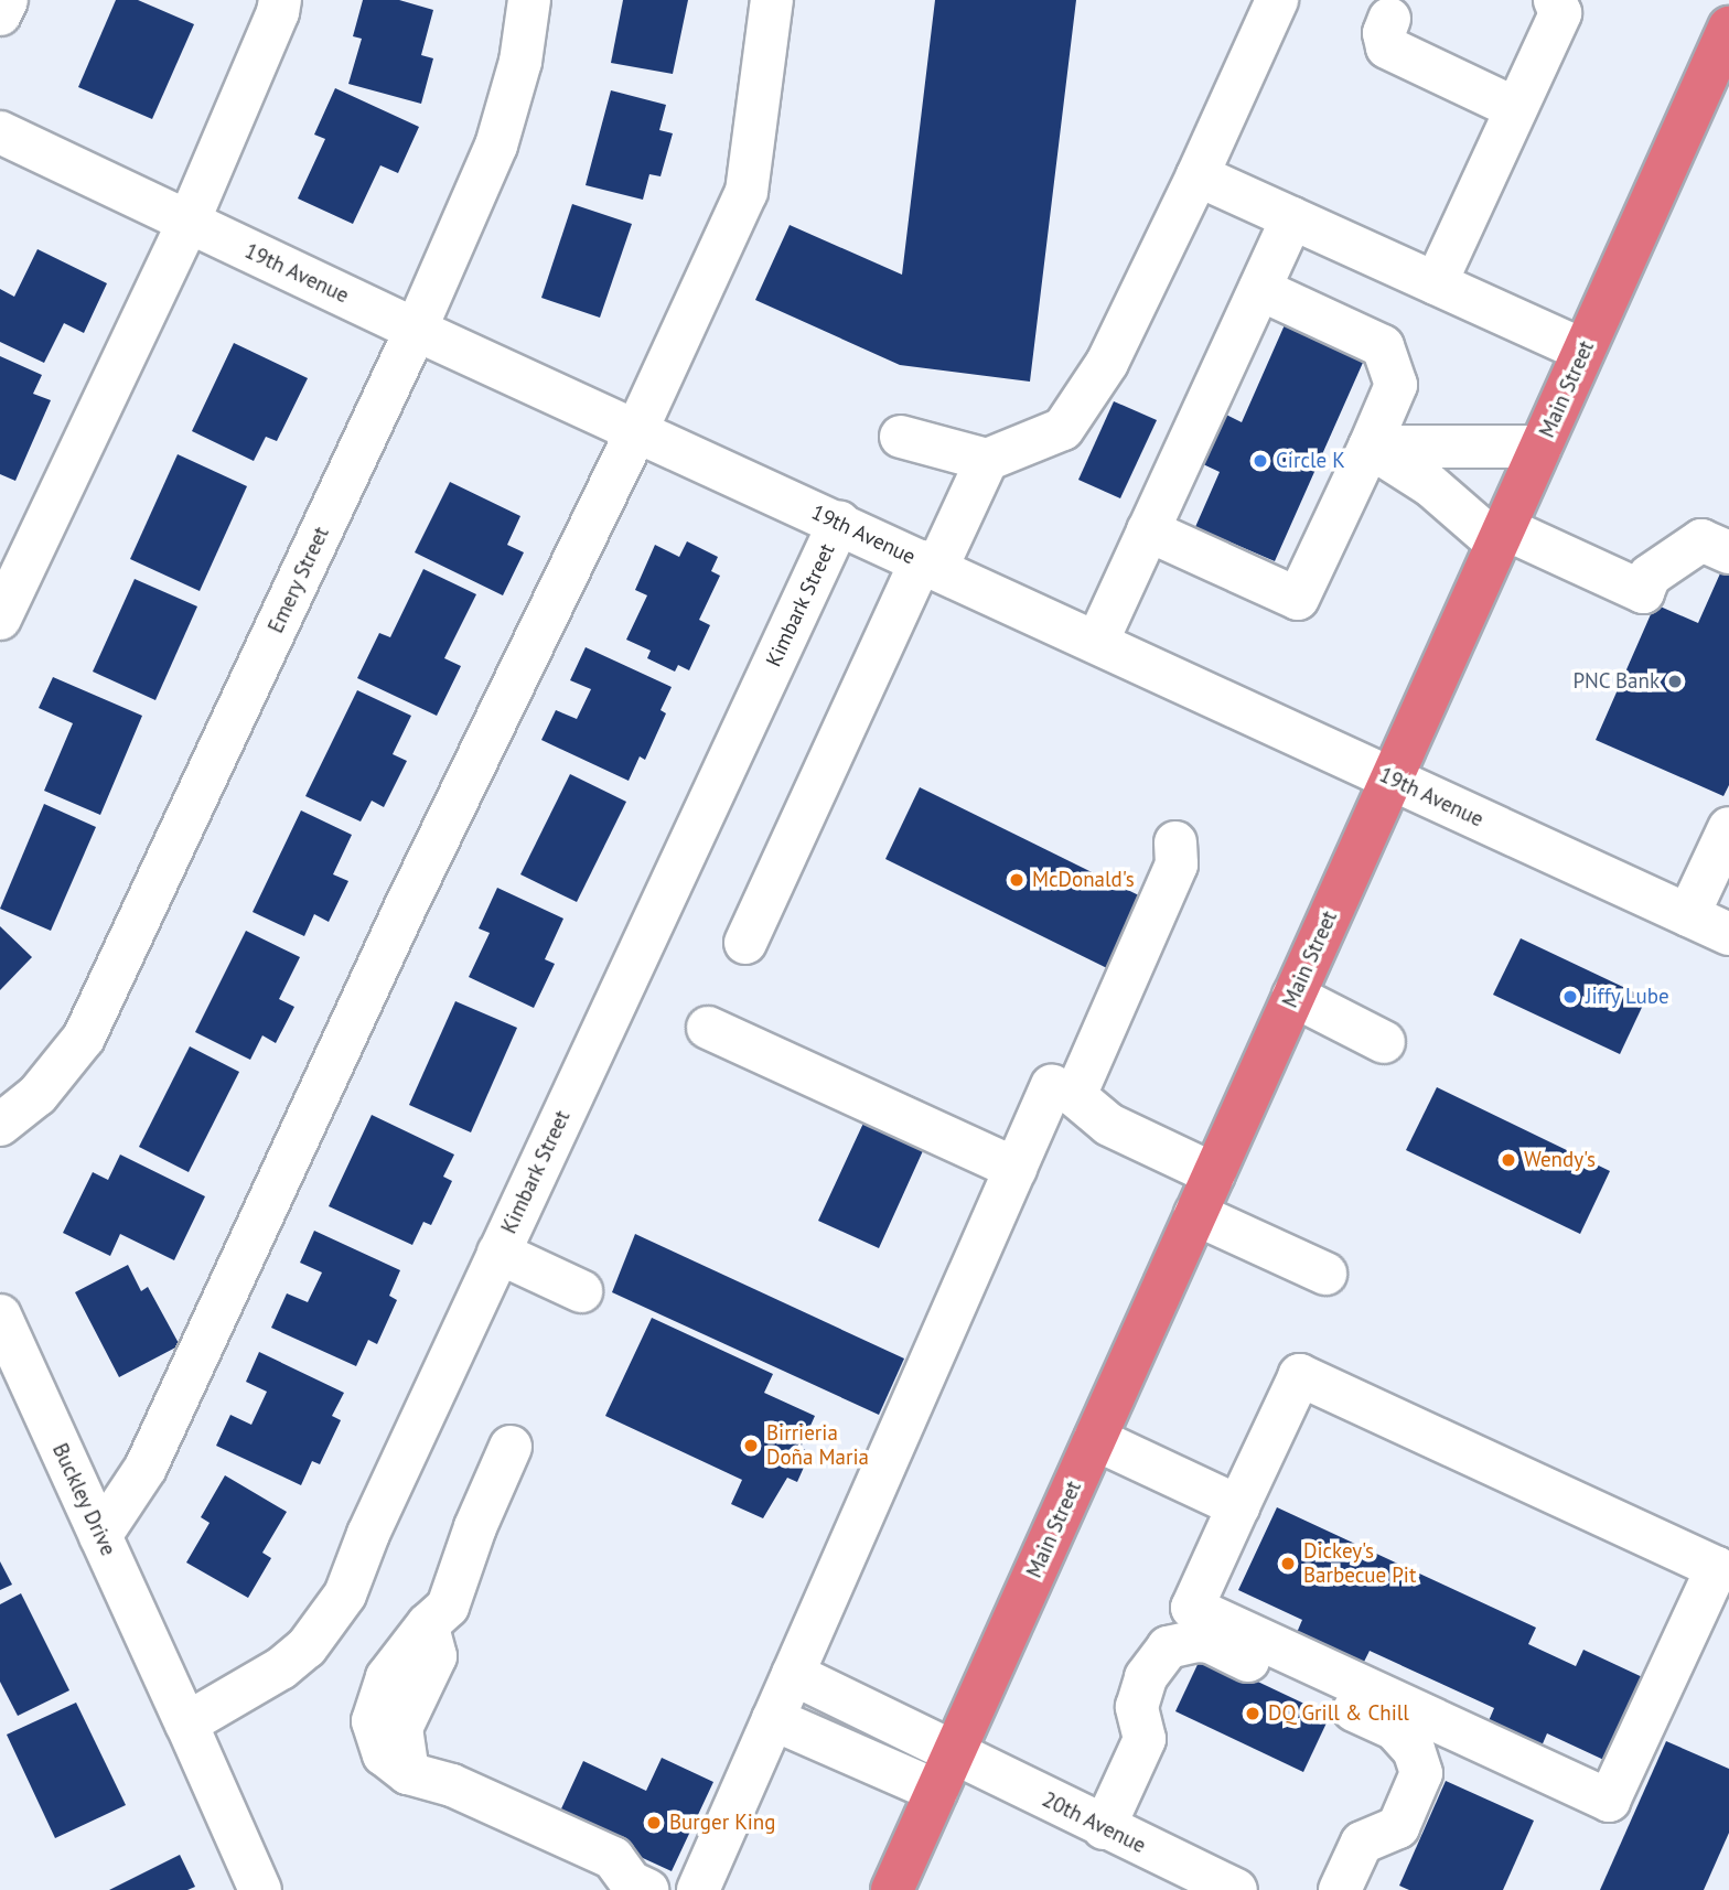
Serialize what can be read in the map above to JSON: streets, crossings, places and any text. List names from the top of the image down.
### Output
{
  "streets": {
    "highway": ["Main Street"],
    "street": [
      "19th Avenue",
      "Emery Street",
      "Kimbark Street",
      "Buckley Drive",
      "20th Avenue"
    ]
  },
  "crossings": [
    ["19th Avenue", "Main Street"],
    ["19th Avenue", "Emery Street"],
    ["19th Avenue", "Kimbark Street"],
    ["Main Street", "20th Avenue"],
    ["Kimbark Street", "Buckley Drive"]
  ],
  "places": [
    "Circle K",
    "PNC Bank",
    "McDonald's",
    "Jiffy Lube",
    "Wendy's",
    "Birrieria Doña Maria",
    "Dickey's Barbecue Pit",
    "DQ Grill & Chill",
    "Burger King"
  ]
}
